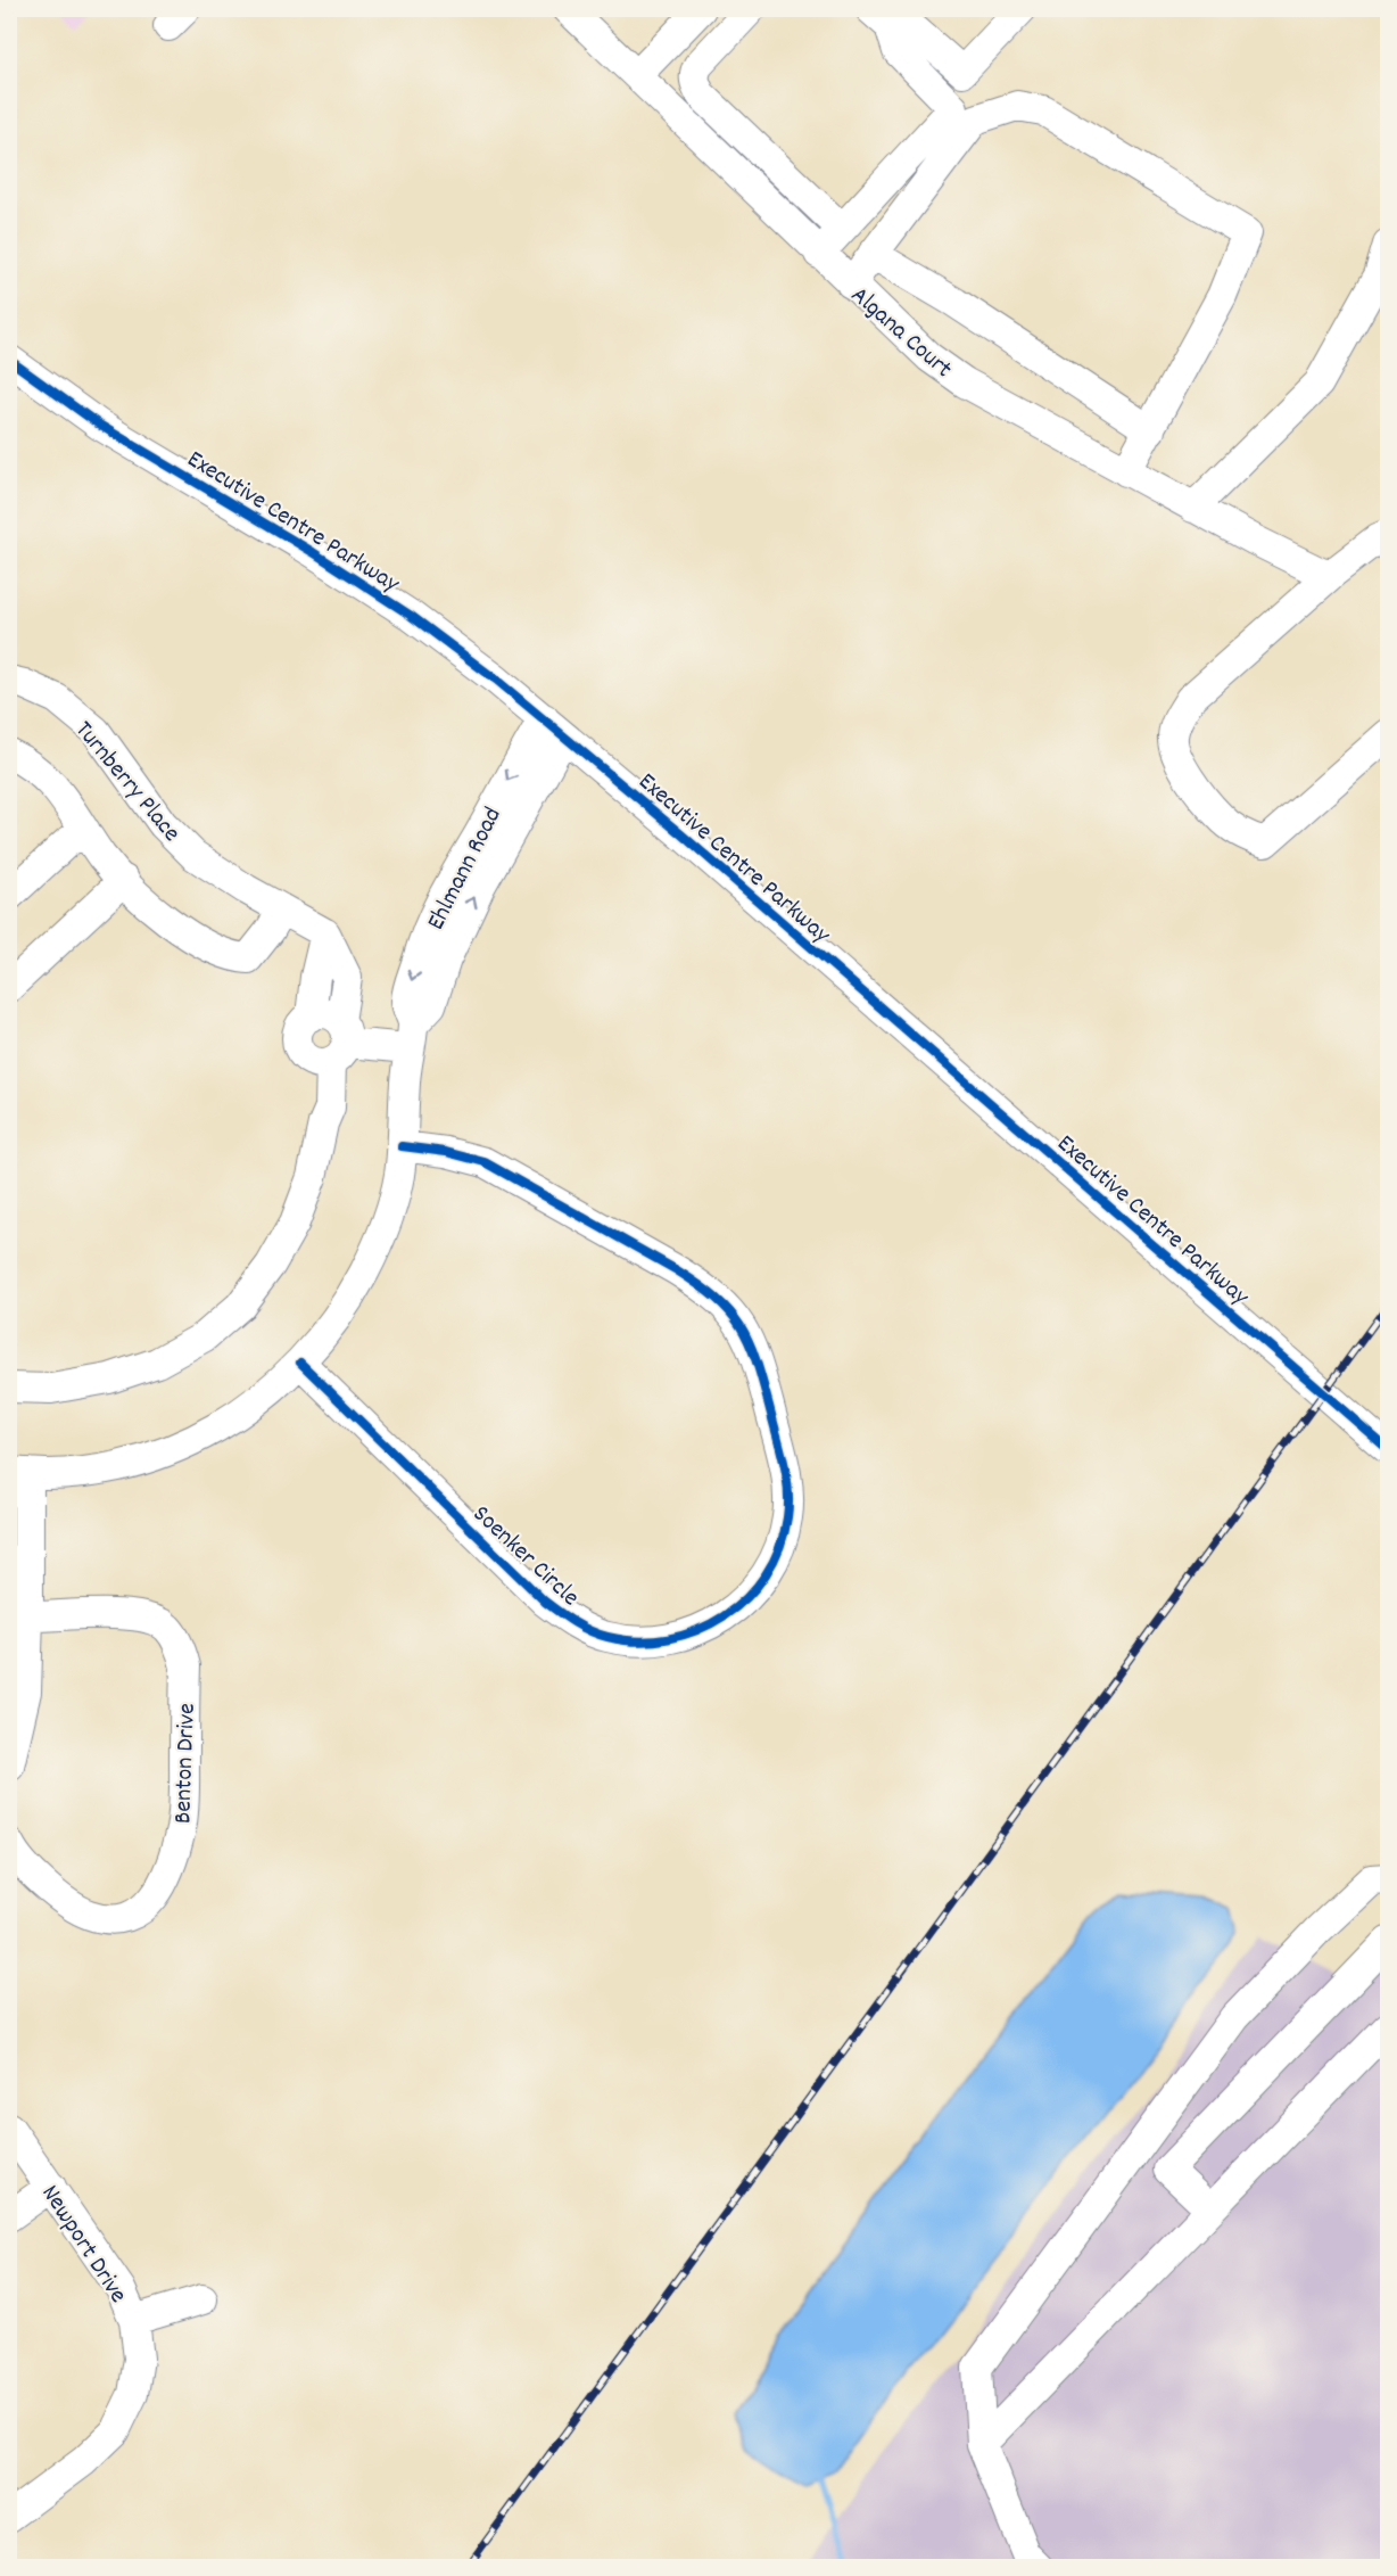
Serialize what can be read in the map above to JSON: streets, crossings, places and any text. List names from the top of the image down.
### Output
{
  "streets": {
    "street": [
      "Algana Court",
      "Executive Centre Parkway",
      "Turnberry Place",
      "Ehlmann Road",
      "Soenker Circle",
      "Benton Drive",
      "Newport Drive"
    ]
  },
  "crossings": [
    ["Executive Centre Parkway", "Ehlmann Road"]
  ]
}
